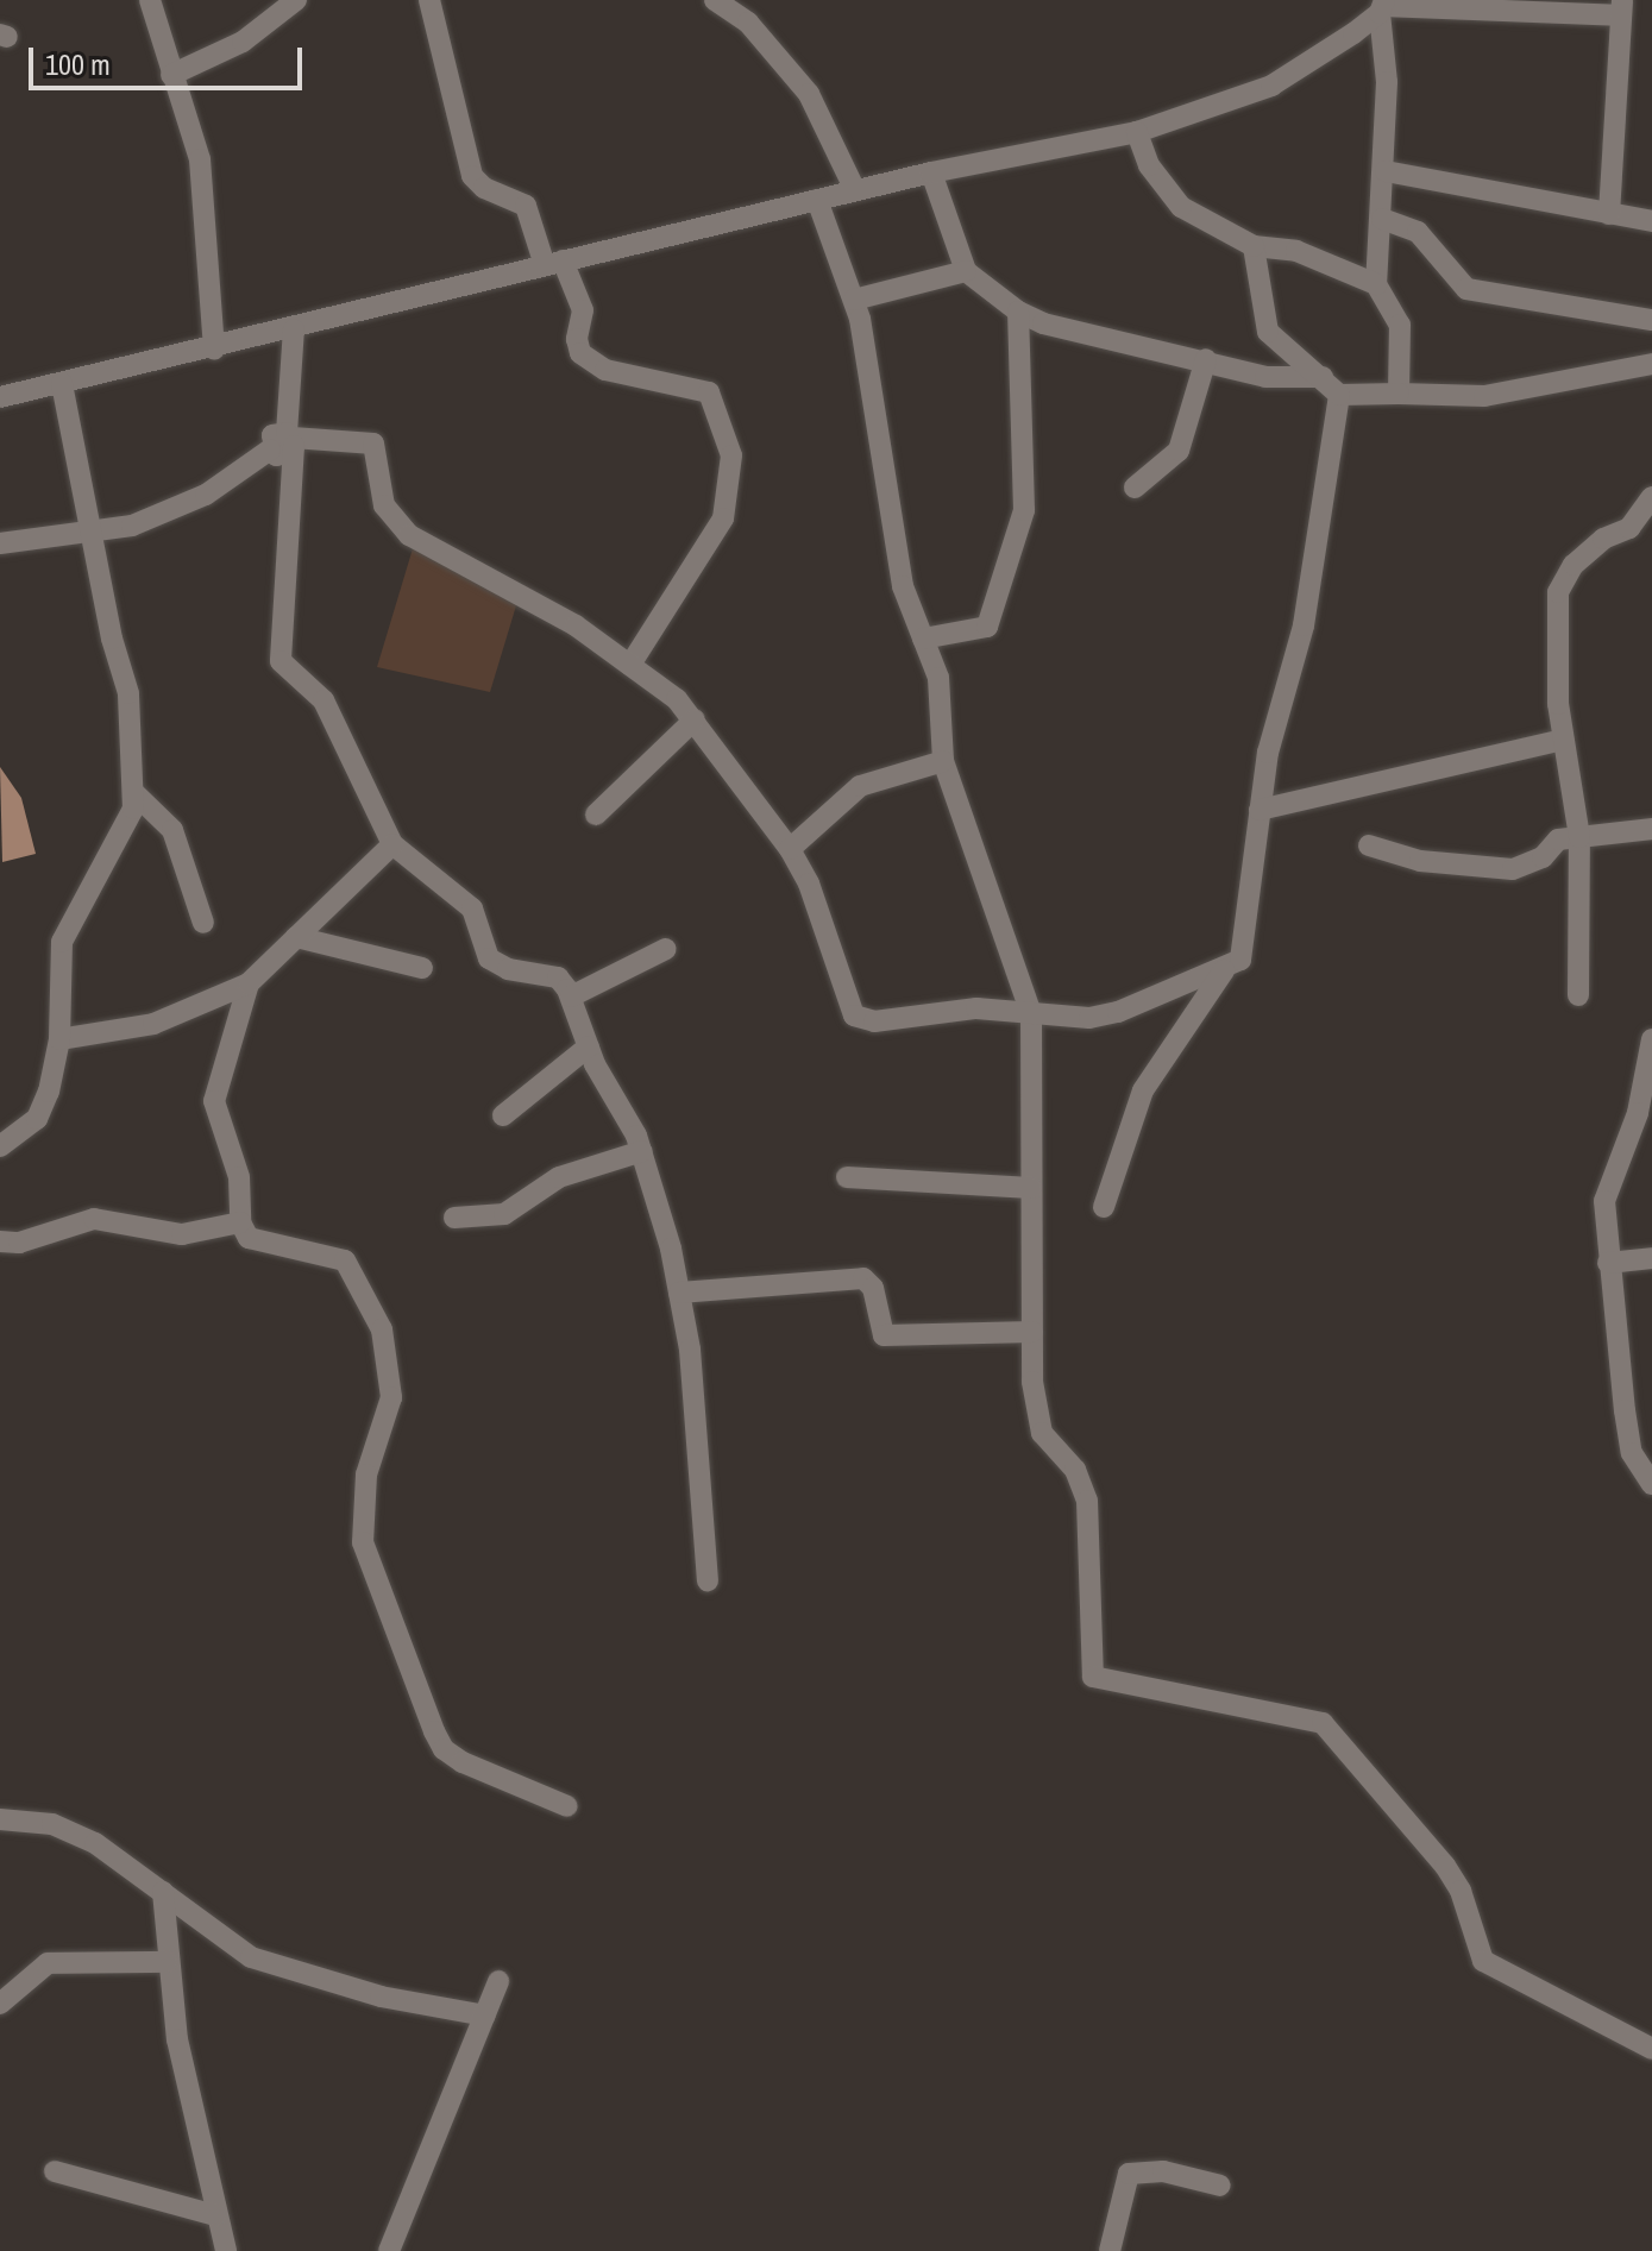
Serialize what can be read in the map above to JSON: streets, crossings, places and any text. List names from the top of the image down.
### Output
{
  "scale_bar": "100 m"
}
